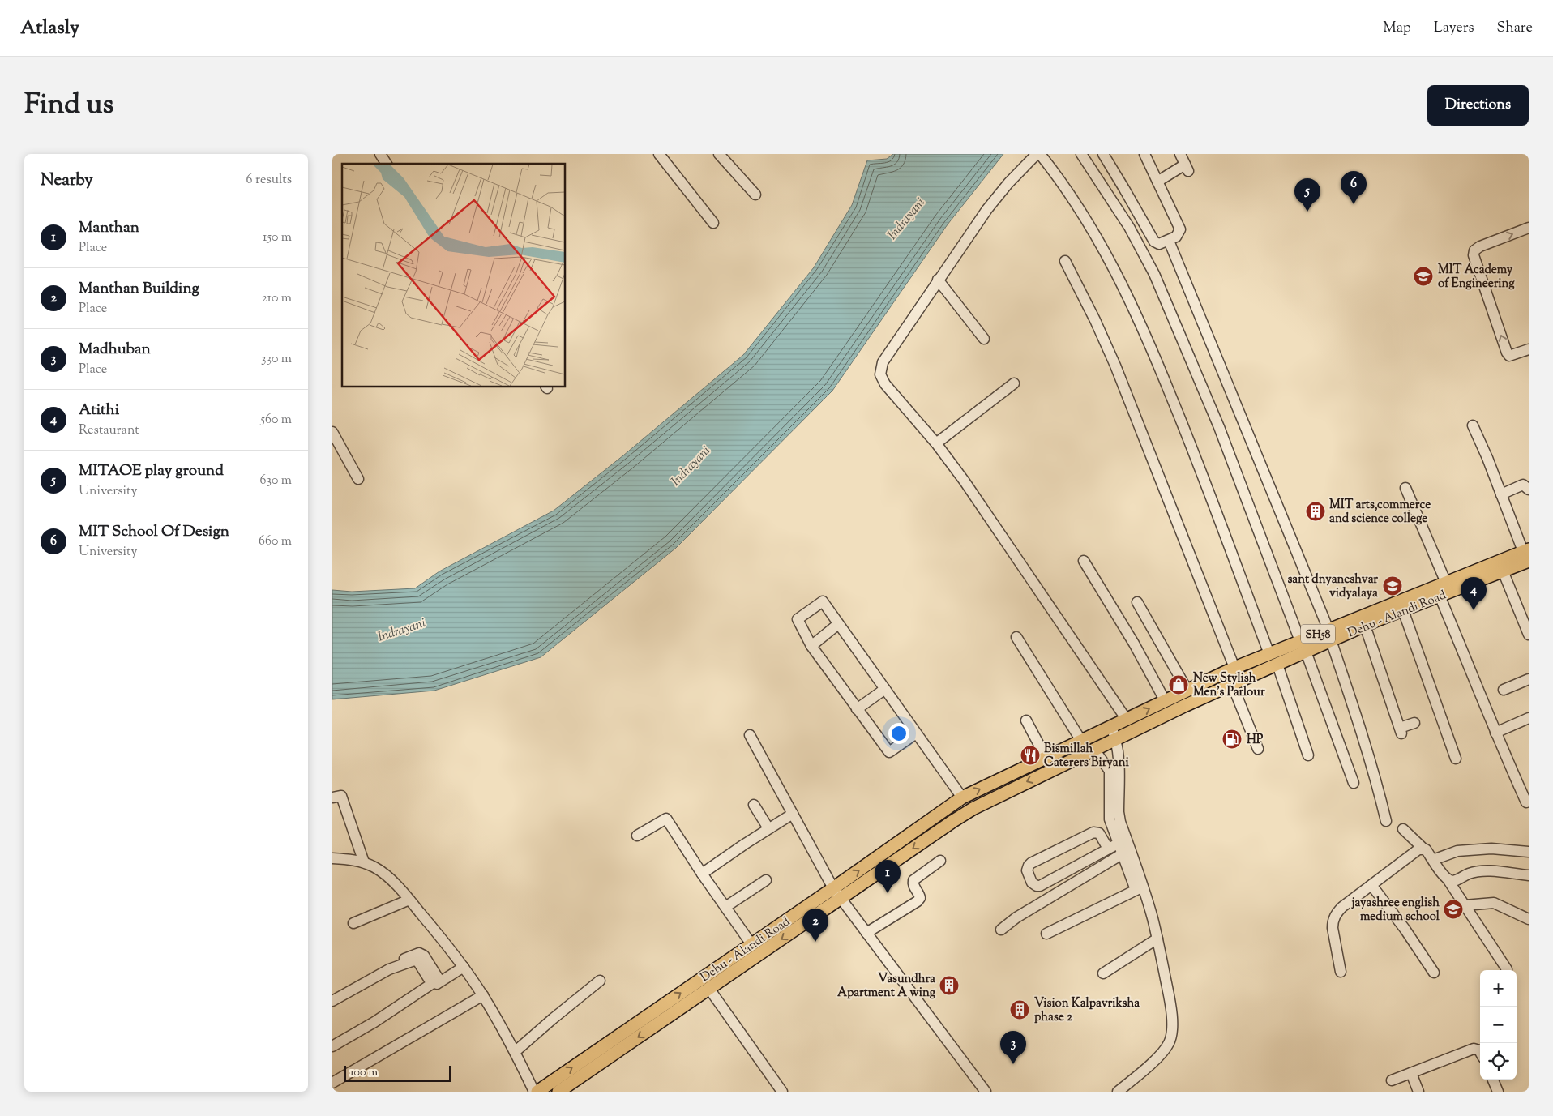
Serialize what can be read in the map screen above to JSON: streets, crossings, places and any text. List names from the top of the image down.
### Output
{
  "streets": {
    "main road": ["Dehu - Alandi Road", "SH58"]
  },
  "water": ["Indrayani"],
  "places": {
    "school or university": ["MIT Academy of Engineering", "sant dnyaneshvar vidyalaya", "jayashree english medium school"],
    "building": ["MIT arts,commerce and science college", "Vasundhra Apartment A wing", "Vision Kalpavriksha phase 2"],
    "shop": ["New Stylish Men's Parlour"],
    "fuel station": ["HP"],
    "restaurant": ["Bismillah Caterers Biryani"]
  },
  "scale_bar": "100 m",
  "page": {
    "header": "Atlasly",
    "nav": ["Map", "Layers", "Share"],
    "title": "Find us",
    "buttons": "Directions",
    "heading": ["Nearby", "6 results"],
    "pins": [
      "6",
      "5",
      "4",
      "1",
      "2",
      "3"
    ],
    "list": [
      {
        "mark": "1",
        "name": "Manthan",
        "note": "Place",
        "value": "150 m"
      },
      {
        "mark": "2",
        "name": "Manthan Building",
        "note": "Place",
        "value": "210 m"
      },
      {
        "mark": "3",
        "name": "Madhuban",
        "note": "Place",
        "value": "330 m"
      },
      {
        "mark": "4",
        "name": "Atithi",
        "note": "Restaurant",
        "value": "560 m"
      },
      {
        "mark": "5",
        "name": "MITAOE play ground",
        "note": "University",
        "value": "630 m"
      },
      {
        "mark": "6",
        "name": "MIT School Of Design",
        "note": "University",
        "value": "660 m"
      }
    ],
    "map_buttons": ["+", "−"],
    "scale": "100 m"
  }
}
